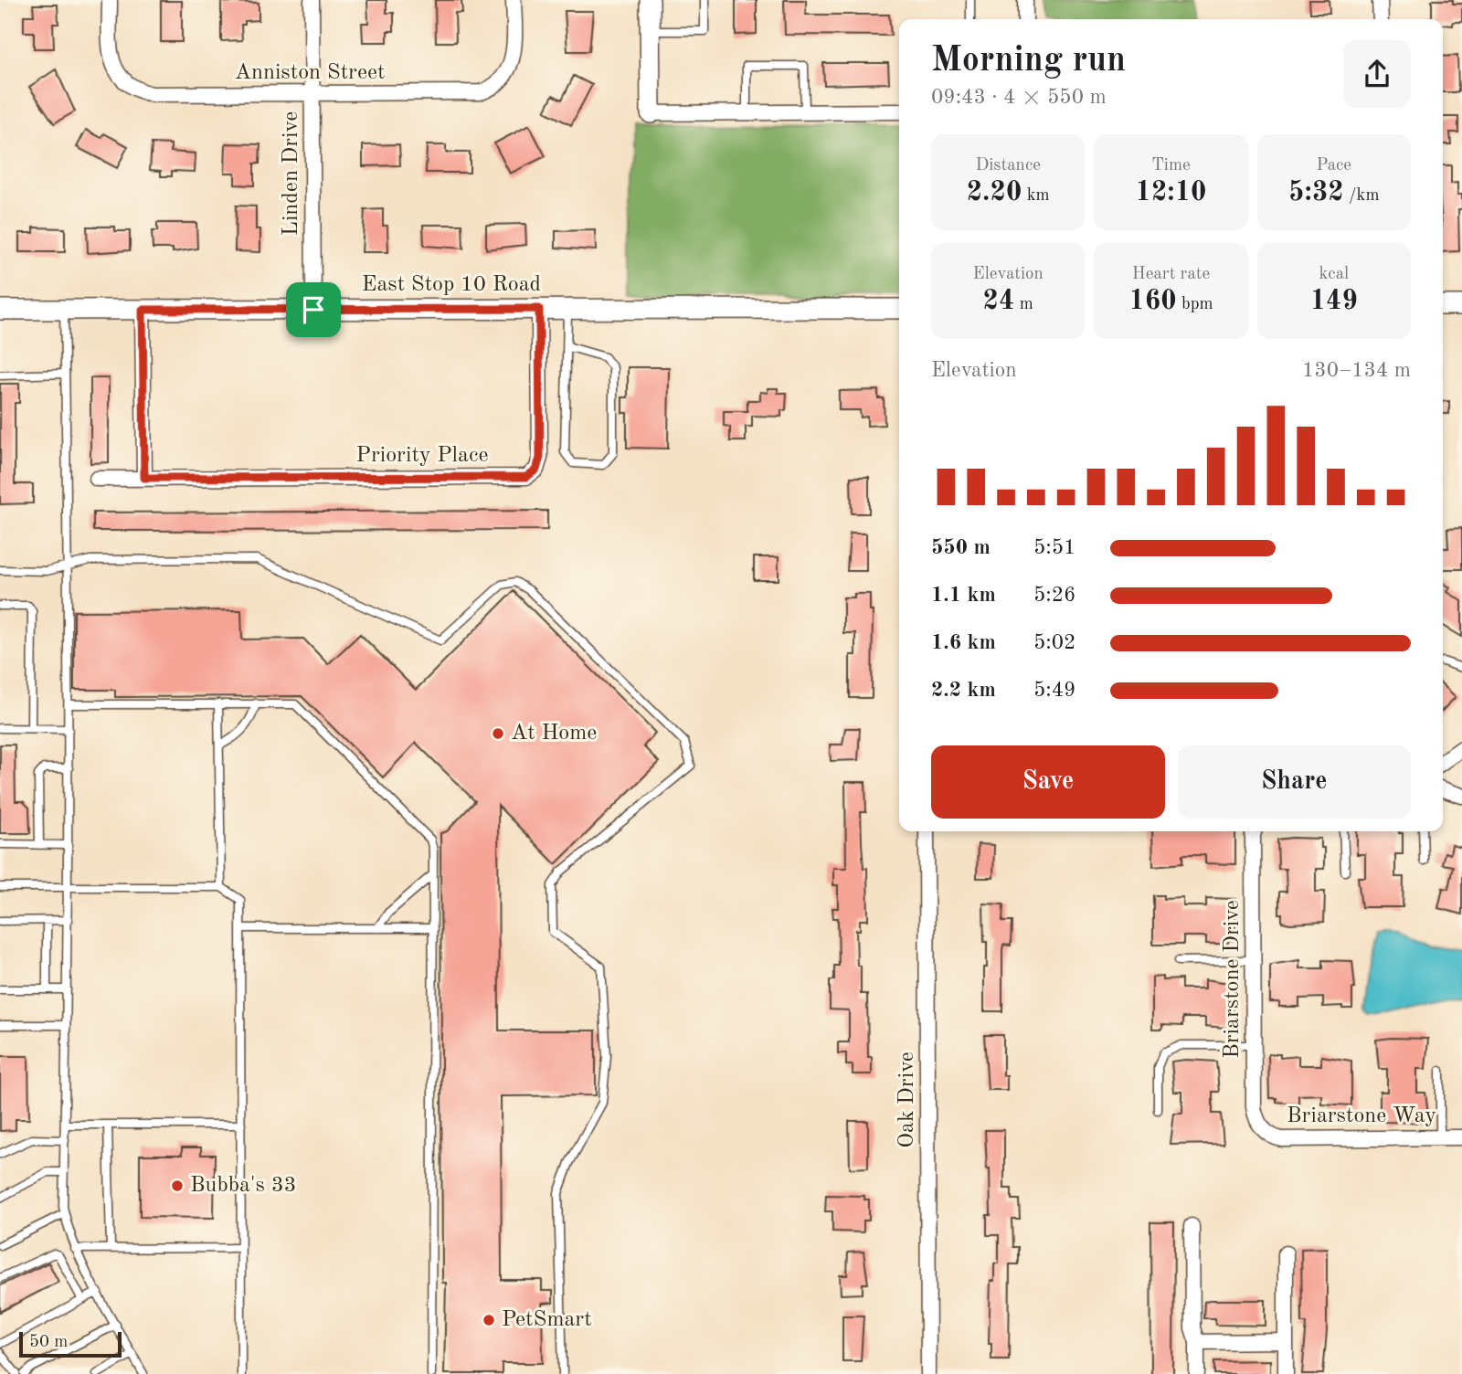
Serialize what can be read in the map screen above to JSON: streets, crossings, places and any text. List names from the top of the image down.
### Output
{
  "streets": {
    "street": [
      "Anniston Street",
      "Linden Drive",
      "East Stop 10 Road",
      "Priority Place",
      "Briarstone Drive",
      "Oak Drive",
      "Briarstone Way"
    ]
  },
  "crossings": [
    ["Anniston Street", "Linden Drive"],
    ["Linden Drive", "East Stop 10 Road"],
    ["East Stop 10 Road", "Priority Place"],
    ["Briarstone Drive", "Briarstone Way"]
  ],
  "places": ["At Home", "Bubba's 33", "PetSmart"],
  "scale_bar": "50 m",
  "page": {
    "heading": ["Morning run", "09:43 · 4 × 550 m"],
    "stats": [
      ["Distance", "2.20 km"],
      ["Time", "12:10"],
      ["Pace", "5:32 /km"],
      ["Elevation", "24 m"],
      ["Heart rate", "160 bpm"],
      ["kcal", "149"]
    ],
    "chart": ["Elevation", "130–134 m"],
    "list": [
      {
        "name": "550 m",
        "note": "5:51"
      },
      {
        "name": "1.1 km",
        "note": "5:26"
      },
      {
        "name": "1.6 km",
        "note": "5:02"
      },
      {
        "name": "2.2 km",
        "note": "5:49"
      }
    ],
    "buttons": ["Save", "Share"],
    "scale": "50 m"
  }
}
